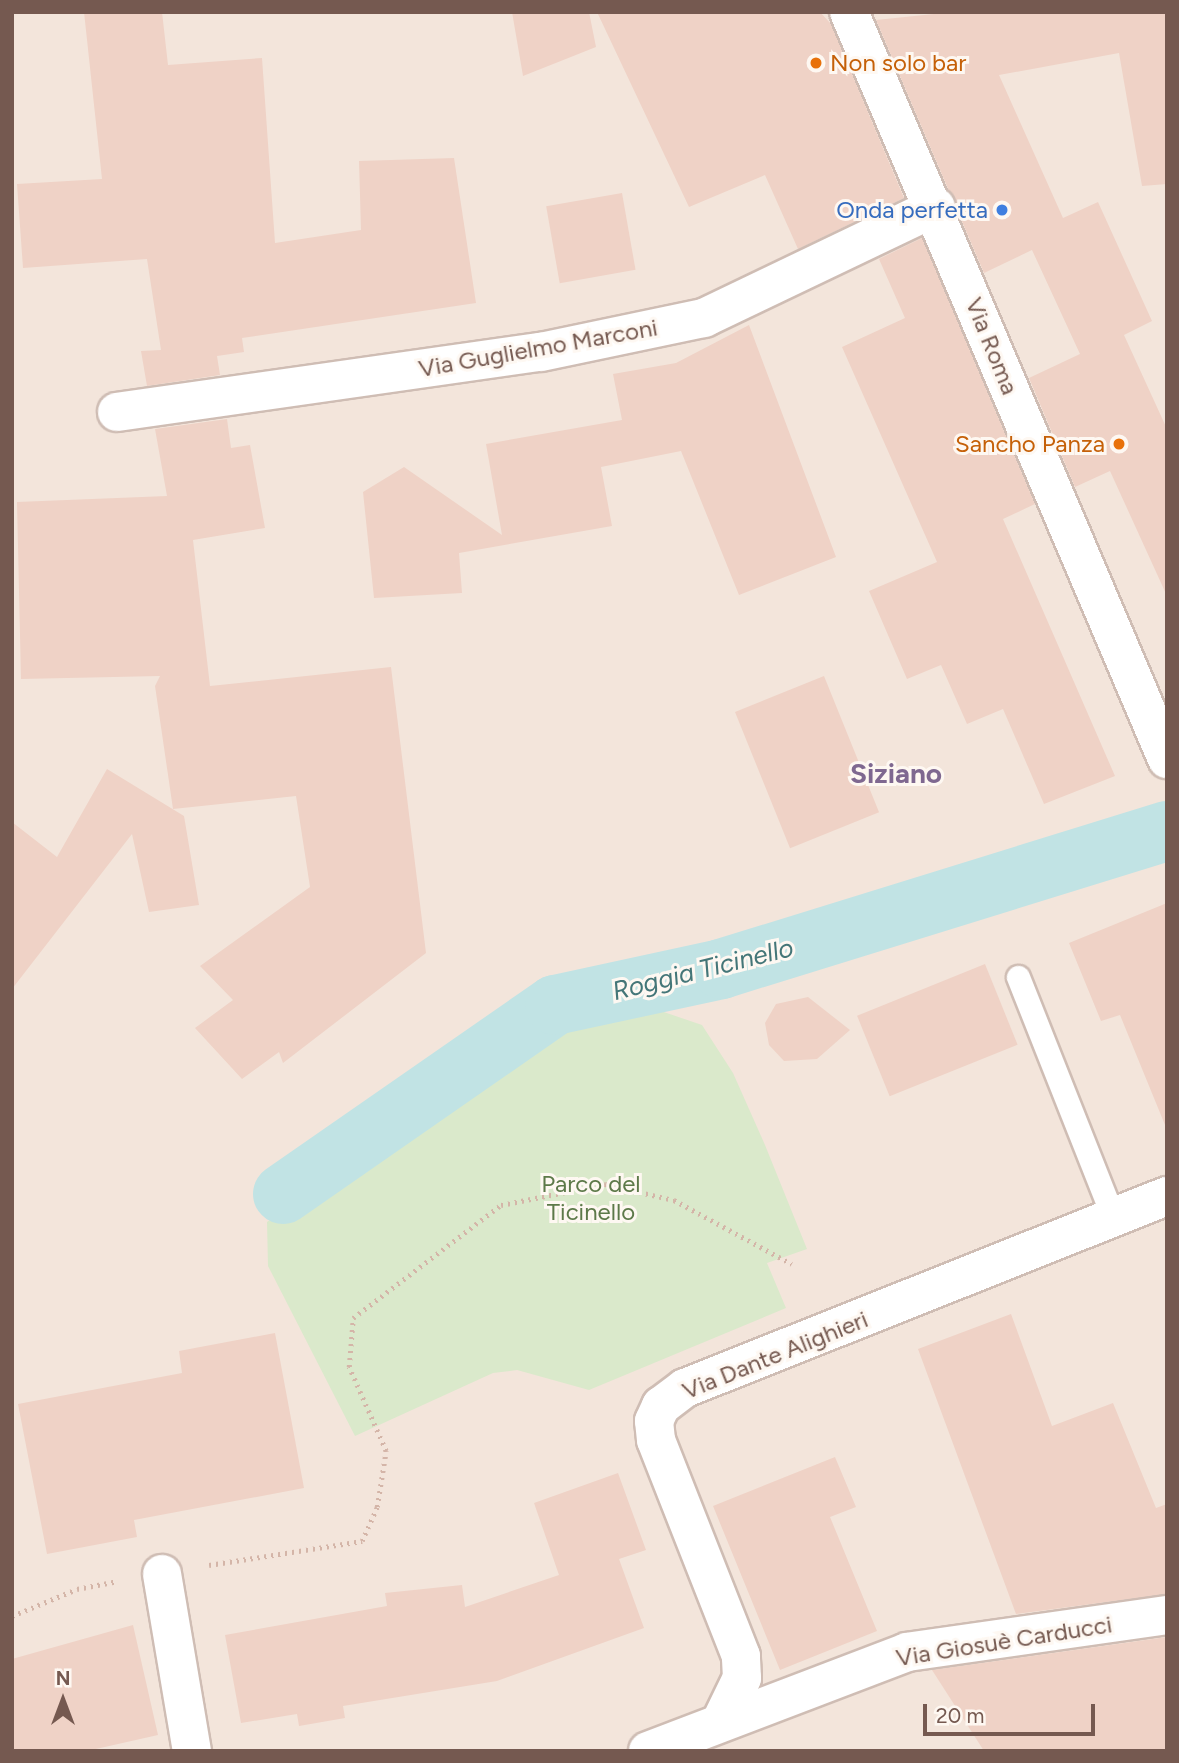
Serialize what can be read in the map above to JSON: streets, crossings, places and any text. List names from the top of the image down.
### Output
{
  "streets": {
    "street": [
      "Via Roma",
      "Via Guglielmo Marconi",
      "Via Dante Alighieri",
      "Via Giosuè Carducci"
    ]
  },
  "crossings": [
    ["Via Roma", "Via Guglielmo Marconi"],
    ["Via Dante Alighieri", "Via Giosuè Carducci"]
  ],
  "districts": ["Siziano"],
  "water": ["Roggia Ticinello"],
  "parks": ["Parco del Ticinello"],
  "places": ["Non solo bar", "Onda perfetta", "Sancho Panza"],
  "scale_bar": "20 m",
  "north": "top"
}
